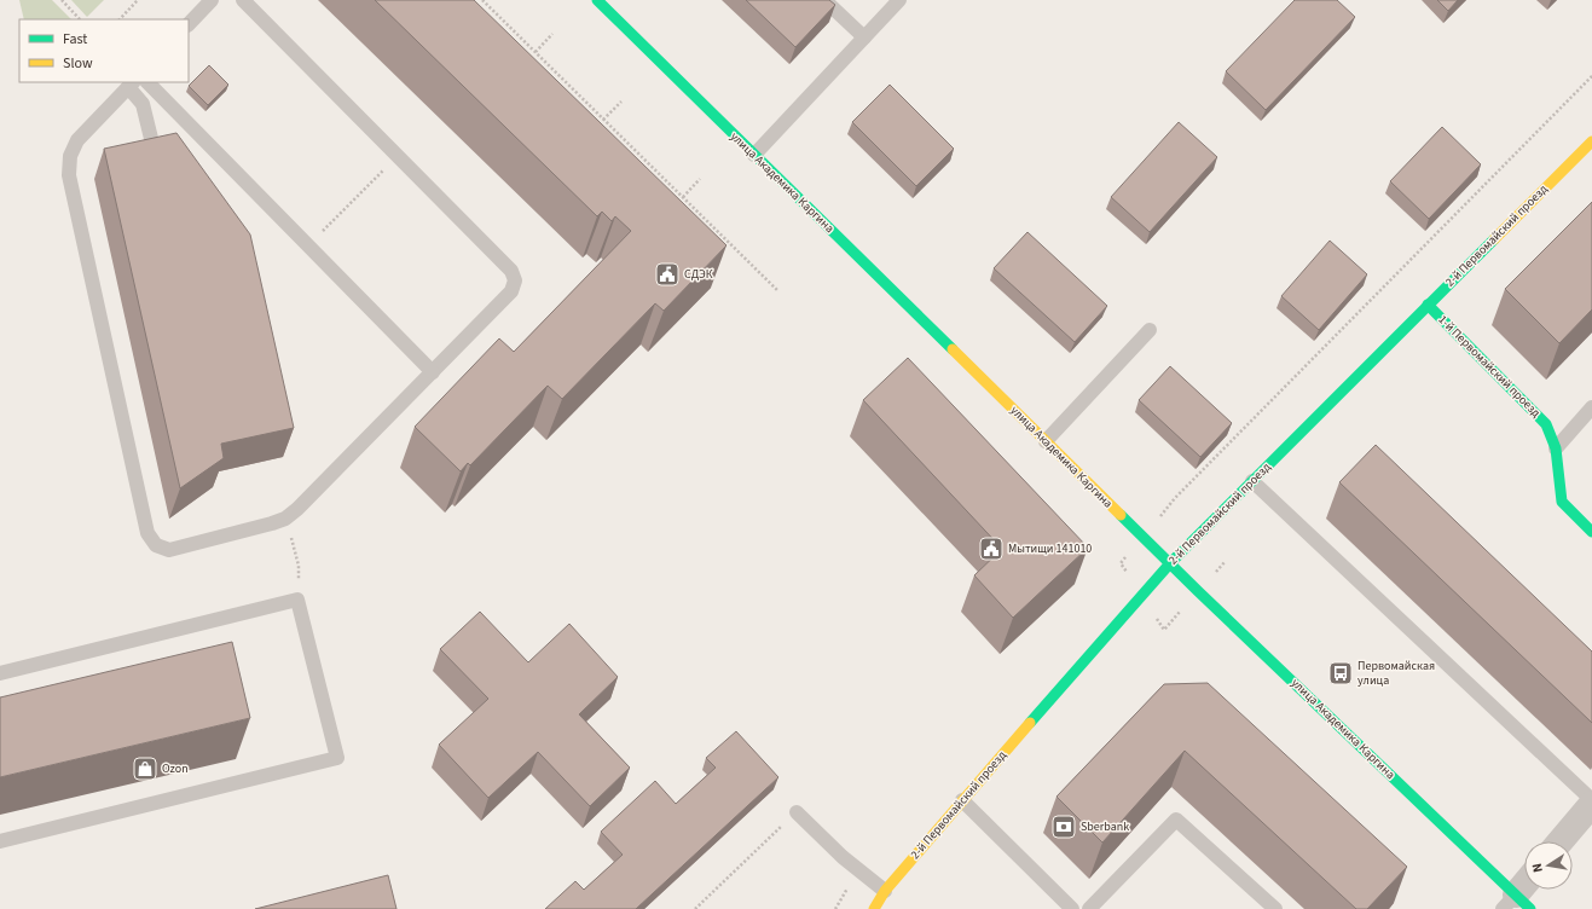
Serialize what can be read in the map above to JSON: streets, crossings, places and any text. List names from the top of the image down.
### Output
{
  "streets": {
    "street": ["улица Академика Каргина", "2-й Первомайский проезд", "1-й Первомайский проезд"]
  },
  "crossings": [
    ["улица Академика Каргина", "2-й Первомайский проезд"],
    ["2-й Первомайский проезд", "1-й Первомайский проезд"]
  ],
  "places": {
    "public building": ["СДЭК", "Мытищи 141010"],
    "bus stop": ["Первомайская улица"],
    "shop": ["Ozon"],
    "bank": ["Sberbank"]
  },
  "legend": ["Fast", "Slow"],
  "north": "left"
}
